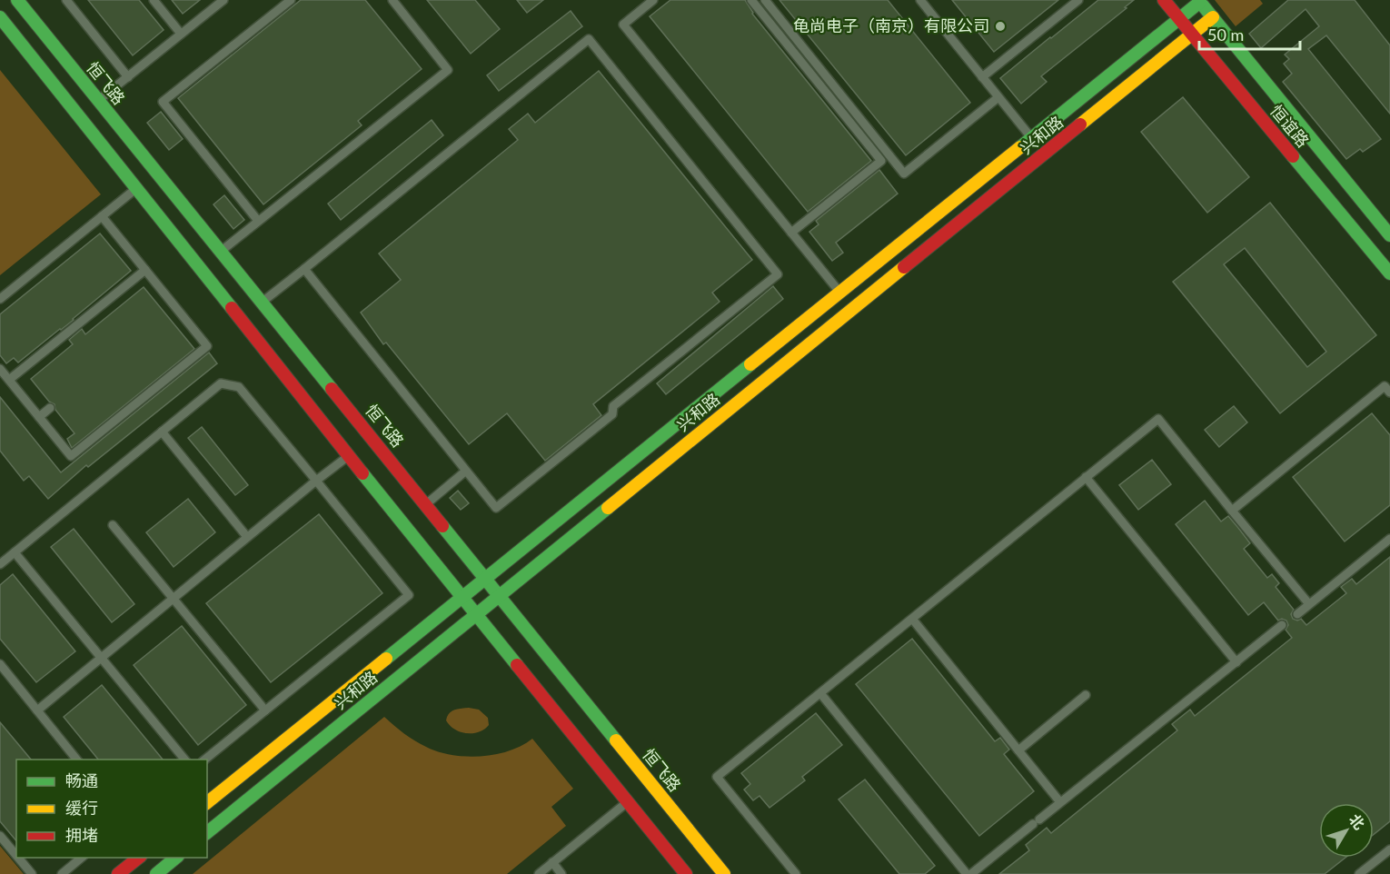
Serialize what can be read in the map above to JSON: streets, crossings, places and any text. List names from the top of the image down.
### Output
{
  "streets": {
    "main road": ["恒飞路", "恒谊路", "兴和路"]
  },
  "crossings": [
    ["恒飞路", "兴和路"],
    ["恒谊路", "兴和路"]
  ],
  "places": ["龟尚电子（南京）有限公司"],
  "legend": ["畅通", "缓行", "拥堵"],
  "scale_bar": "50 m",
  "north": "top right"
}
